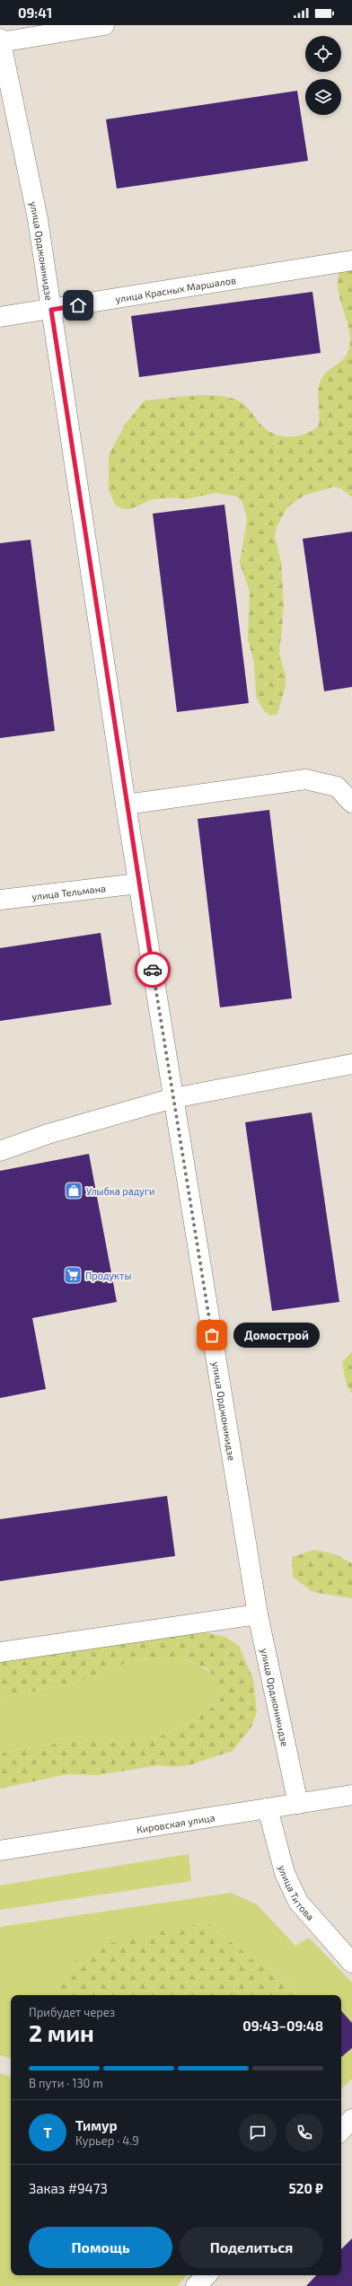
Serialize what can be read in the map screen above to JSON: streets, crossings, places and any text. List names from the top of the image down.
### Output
{
  "streets": {
    "street": [
      "улица Орджоникидзе",
      "улица Красных Маршалов",
      "улица Тельмана",
      "Кировская улица",
      "улица Титова"
    ]
  },
  "crossings": [
    ["улица Орджоникидзе", "улица Красных Маршалов"],
    ["улица Орджоникидзе", "улица Тельмана"],
    ["улица Орджоникидзе", "Кировская улица"],
    ["Кировская улица", "улица Титова"]
  ],
  "places": {
    "shop": ["Улыбка радуги"],
    "supermarket": ["Продукты"],
    "other": ["Домострой"]
  },
  "page": {
    "status": "09:41",
    "bubble": "Домострой",
    "heading": ["2 мин", "Прибудет через", "09:43–09:48"],
    "panel": [
      "Тимур",
      "Курьер · 4.9",
      "Заказ #9473",
      "520 ₽"
    ],
    "bar": "В пути · 130 m",
    "round": "Т",
    "buttons": ["Помощь", "Поделиться"]
  }
}
